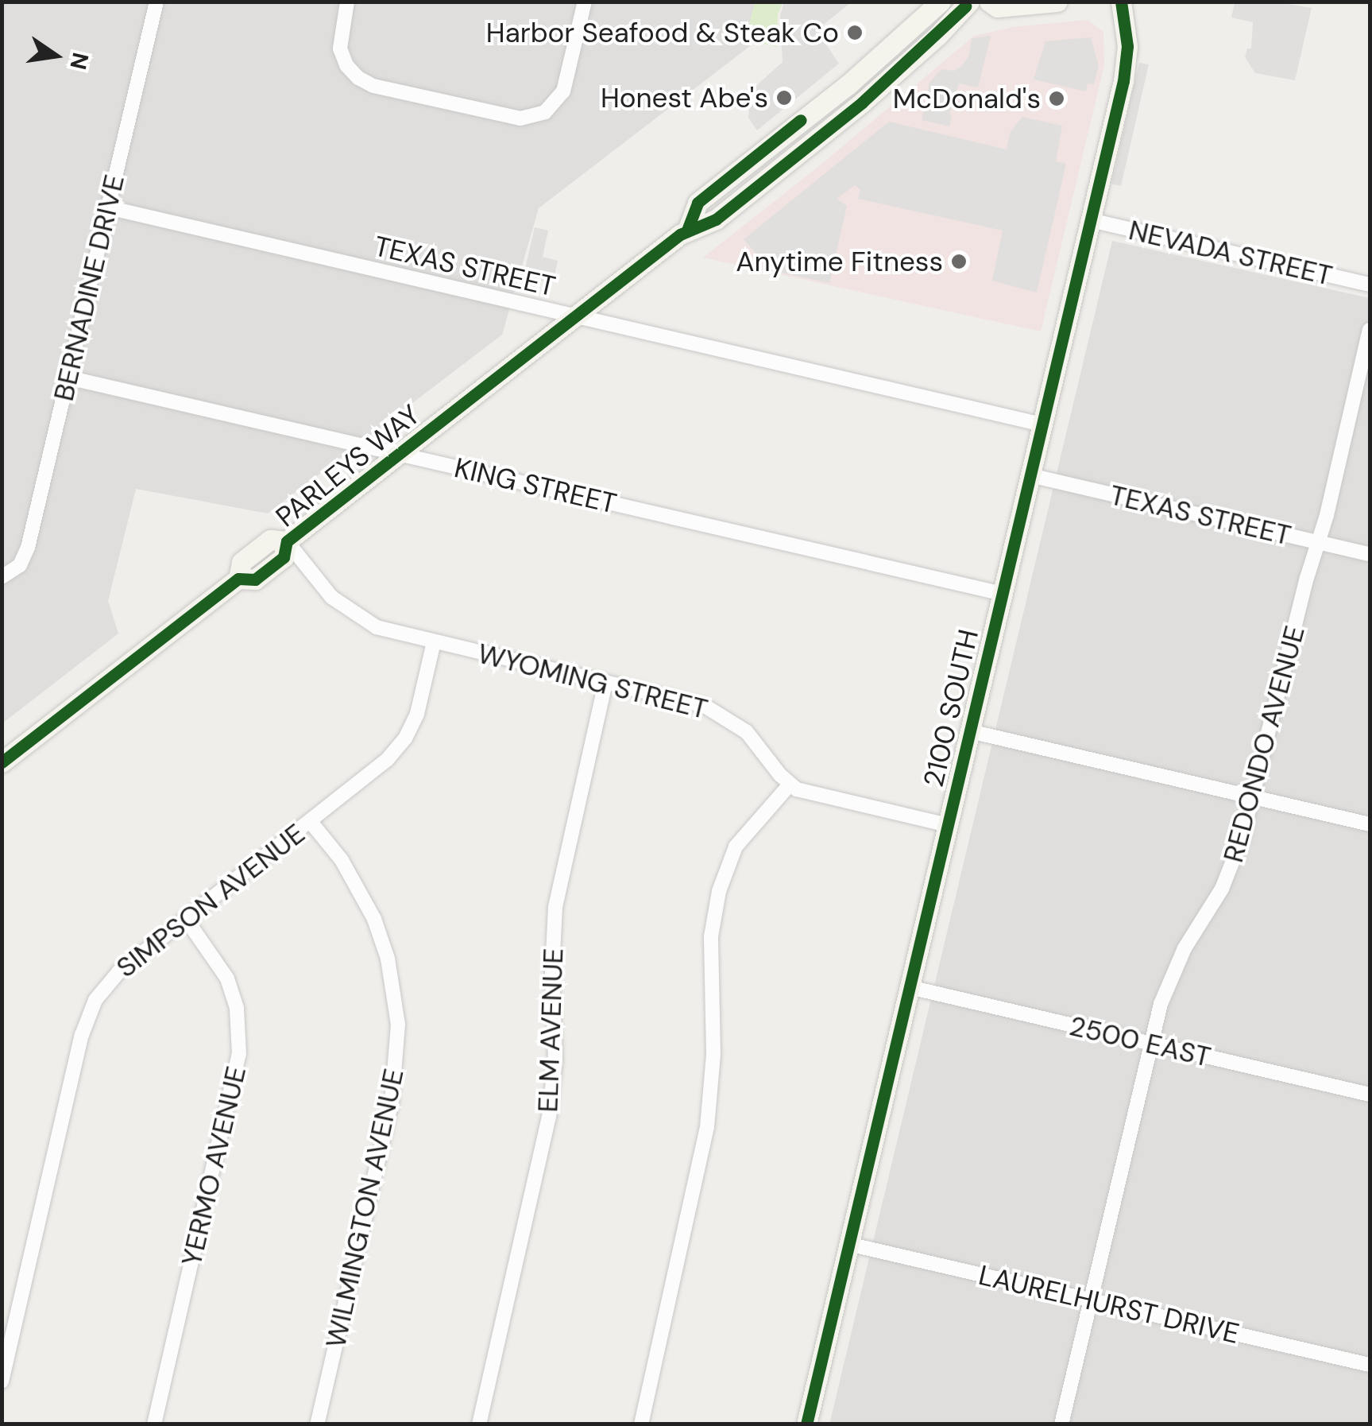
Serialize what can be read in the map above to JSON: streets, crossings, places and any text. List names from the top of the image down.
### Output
{
  "streets": {
    "main road": ["PARLEYS WAY", "2100 SOUTH"],
    "street": [
      "NEVADA STREET",
      "TEXAS STREET",
      "BERNADINE DRIVE",
      "KING STREET",
      "WYOMING STREET",
      "REDONDO AVENUE",
      "SIMPSON AVENUE",
      "ELM AVENUE",
      "2500 EAST",
      "YERMO AVENUE",
      "WILMINGTON AVENUE",
      "LAURELHURST DRIVE"
    ]
  },
  "crossings": [
    ["NEVADA STREET", "2100 SOUTH"],
    ["TEXAS STREET", "BERNADINE DRIVE"],
    ["TEXAS STREET", "PARLEYS WAY"],
    ["TEXAS STREET", "2100 SOUTH"],
    ["TEXAS STREET", "REDONDO AVENUE"],
    ["BERNADINE DRIVE", "KING STREET"],
    ["PARLEYS WAY", "KING STREET"],
    ["PARLEYS WAY", "WYOMING STREET"],
    ["KING STREET", "2100 SOUTH"],
    ["WYOMING STREET", "SIMPSON AVENUE"],
    ["WYOMING STREET", "ELM AVENUE"],
    ["2100 SOUTH", "2500 EAST"],
    ["2100 SOUTH", "LAURELHURST DRIVE"],
    ["REDONDO AVENUE", "2500 EAST"],
    ["REDONDO AVENUE", "LAURELHURST DRIVE"],
    ["SIMPSON AVENUE", "YERMO AVENUE"],
    ["SIMPSON AVENUE", "WILMINGTON AVENUE"]
  ],
  "places": [
    "Harbor Seafood & Steak Co",
    "Honest Abe's",
    "McDonald's",
    "Anytime Fitness"
  ],
  "north": "right"
}
